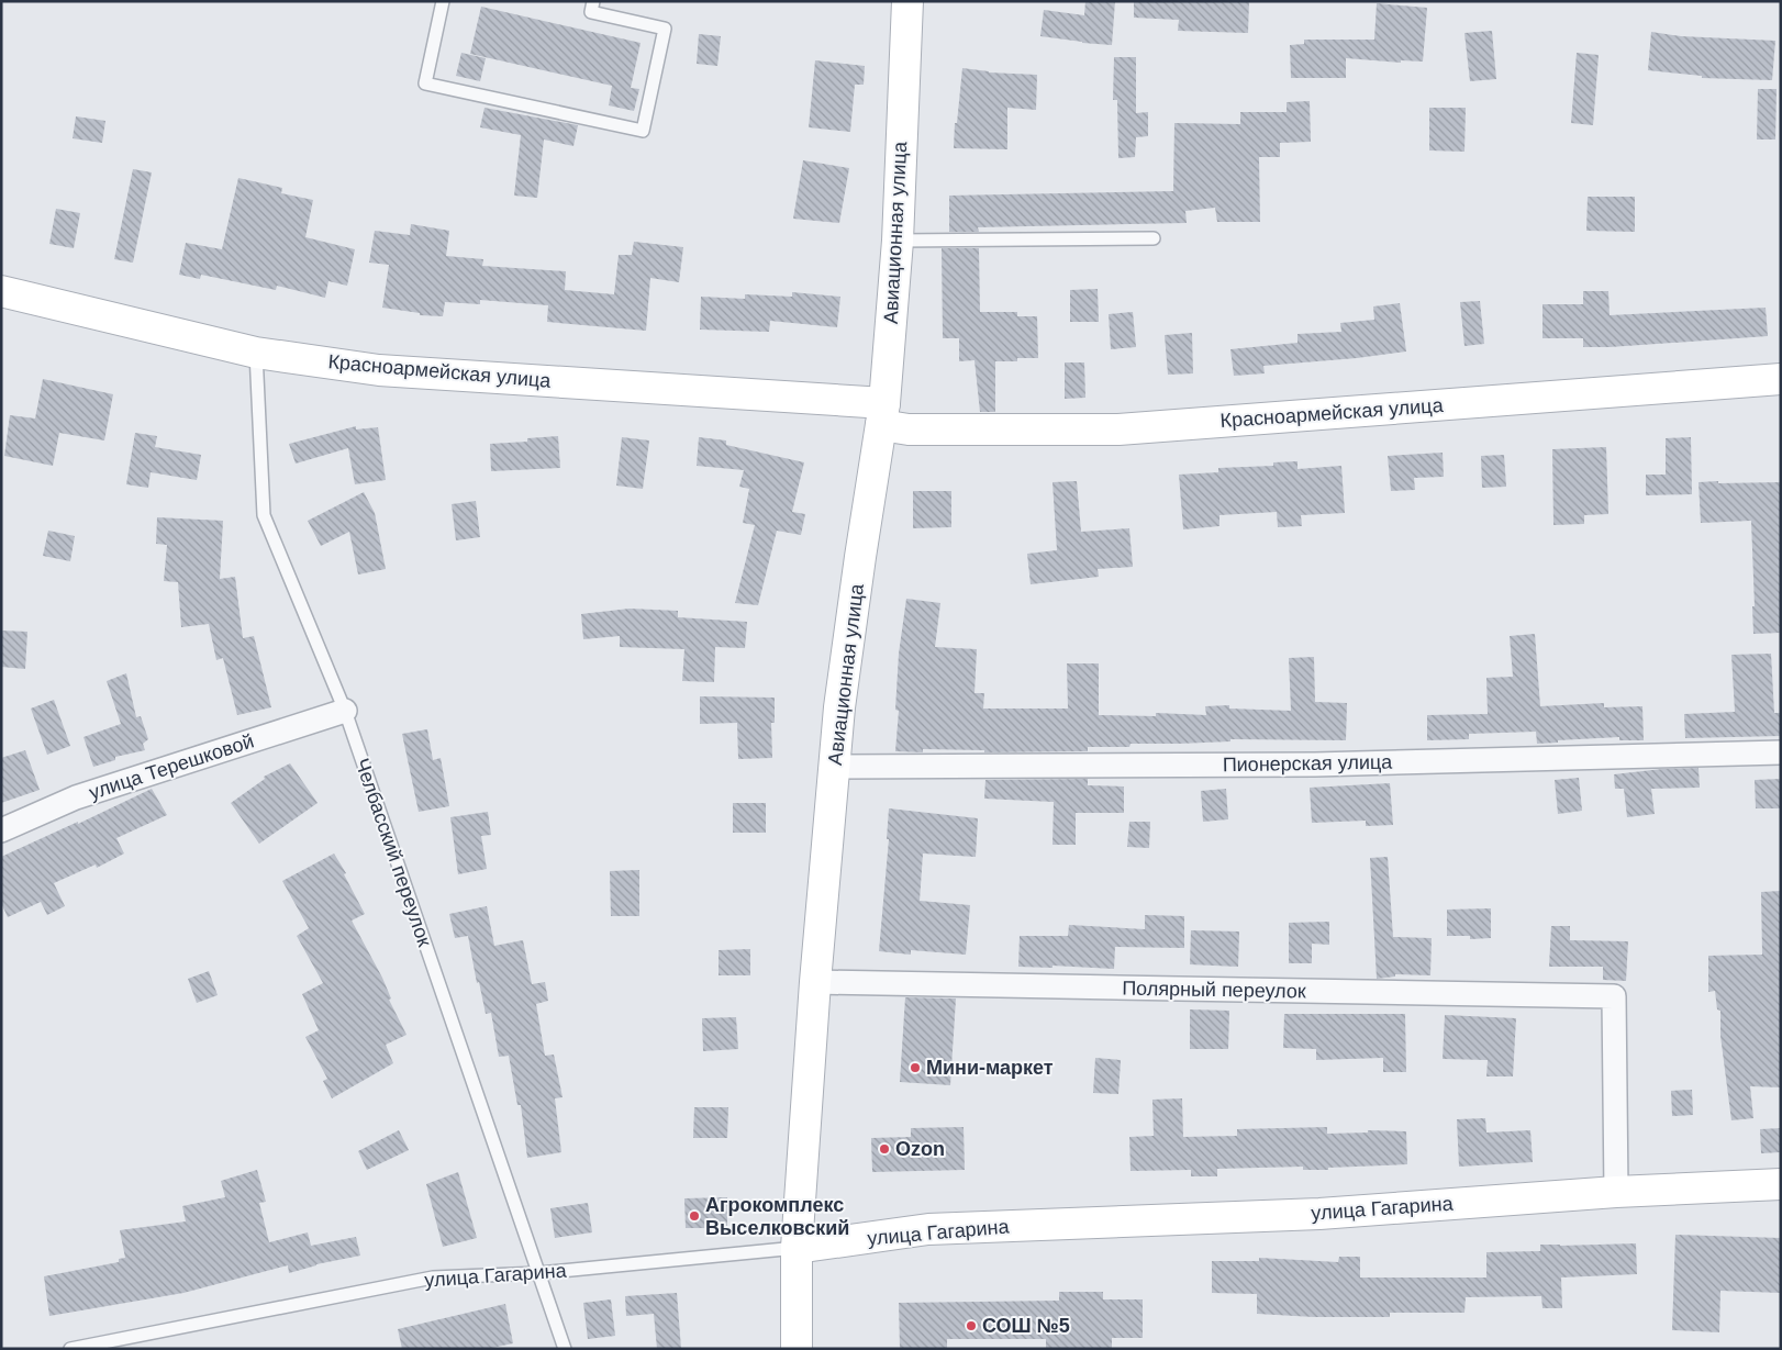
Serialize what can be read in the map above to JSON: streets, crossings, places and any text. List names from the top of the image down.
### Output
{
  "streets": {
    "street": [
      "Авиационная улица",
      "Красноармейская улица",
      "Пионерская улица",
      "улица Терешковой",
      "Полярный переулок",
      "улица Гагарина"
    ],
    "lane": ["Челбасский переулок"]
  },
  "crossings": [
    ["Авиационная улица", "Красноармейская улица"],
    ["Авиационная улица", "Пионерская улица"],
    ["Авиационная улица", "Полярный переулок"],
    ["Авиационная улица", "улица Гагарина"],
    ["Красноармейская улица", "Челбасский переулок"],
    ["улица Терешковой", "Челбасский переулок"],
    ["Челбасский переулок", "улица Гагарина"],
    ["Полярный переулок", "улица Гагарина"]
  ],
  "places": [
    "Мини-маркет",
    "Ozon",
    "Агрокомплекс Выселковский",
    "СОШ №5"
  ]
}
